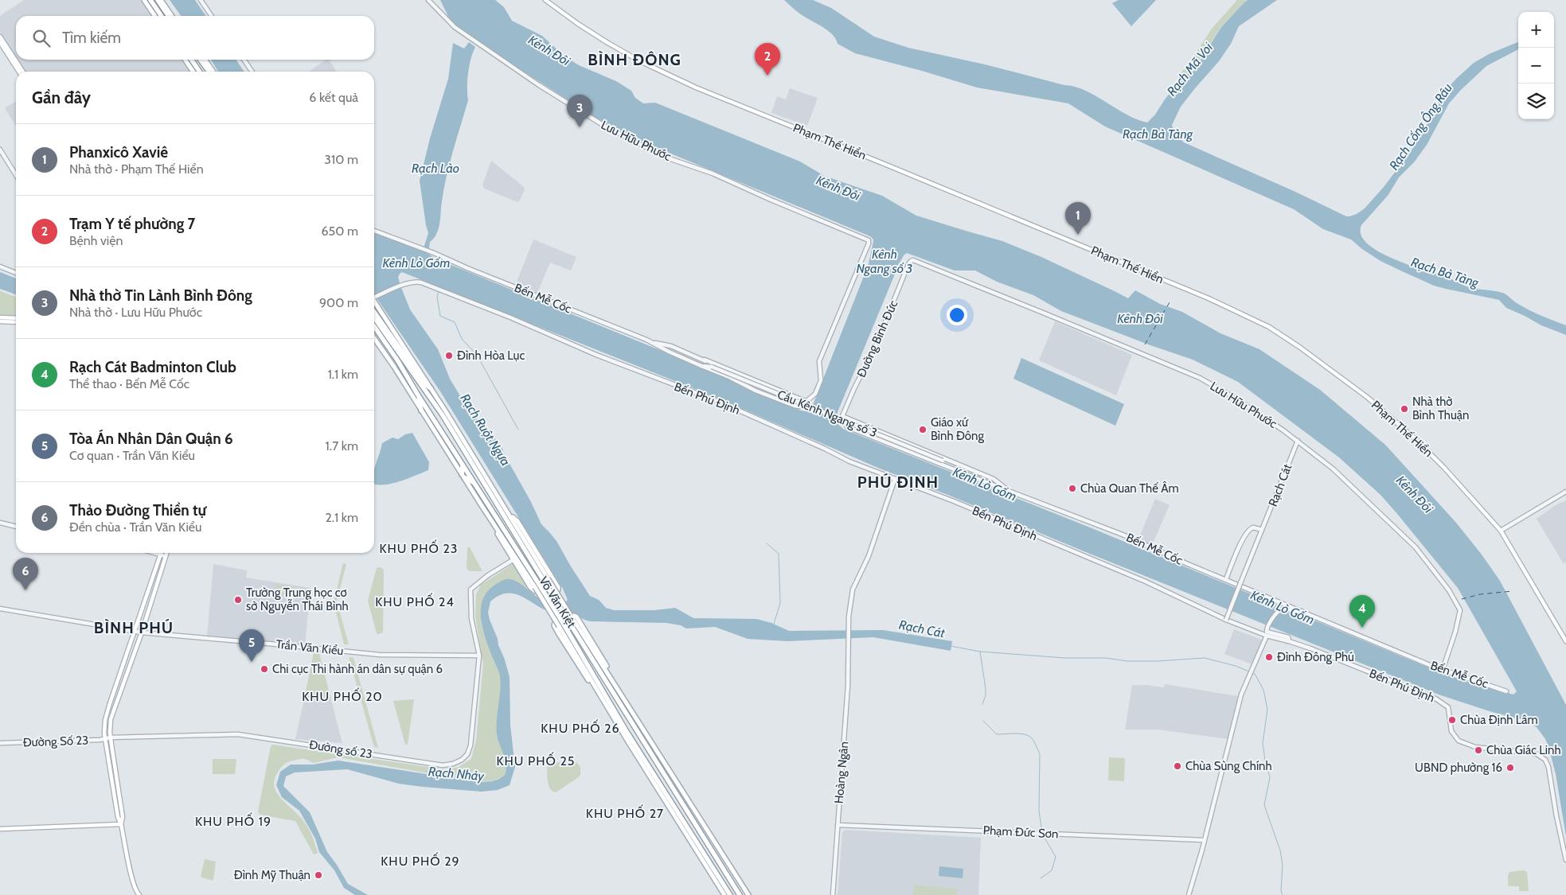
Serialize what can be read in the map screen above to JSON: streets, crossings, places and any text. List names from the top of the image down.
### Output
{
  "streets": {
    "highway": ["Võ Văn Kiệt"],
    "main road": ["Phạm Thế Hiển"],
    "street": [
      "Lưu Hữu Phước",
      "Bến Mễ Cốc",
      "Đường Bình Đức",
      "Bến Phú Định",
      "Cầu Kênh Ngang số 3",
      "Rạch Cát",
      "Trần Văn Kiểu",
      "Đường Số 23",
      "Đường số 23",
      "Hoàng Ngân",
      "Phạm Đức Sơn"
    ]
  },
  "crossings": [
    ["Lưu Hữu Phước", "Bến Mễ Cốc"],
    ["Lưu Hữu Phước", "Đường Bình Đức"],
    ["Lưu Hữu Phước", "Rạch Cát"],
    ["Bến Mễ Cốc", "Đường Bình Đức"],
    ["Bến Mễ Cốc", "Bến Phú Định"],
    ["Bến Mễ Cốc", "Cầu Kênh Ngang số 3"],
    ["Bến Phú Định", "Rạch Cát"],
    ["Bến Phú Định", "Hoàng Ngân"],
    ["Trần Văn Kiểu", "Đường số 23"],
    ["Đường Số 23", "Đường số 23"],
    ["Hoàng Ngân", "Phạm Đức Sơn"]
  ],
  "districts": [
    "BÌNH ĐÔNG",
    "PHÚ ĐỊNH",
    "KHU PHỐ 23",
    "KHU PHỐ 24",
    "BÌNH PHÚ",
    "KHU PHỐ 20",
    "KHU PHỐ 26",
    "KHU PHỐ 25",
    "KHU PHỐ 27",
    "KHU PHỐ 19",
    "KHU PHỐ 29"
  ],
  "water": [
    "Kênh Đôi",
    "Rạch Mã Voi",
    "Rạch Cống Ông Râu",
    "Rạch Bà Tàng",
    "Rạch Lào",
    "Kênh Ngang số 3",
    "Kênh Lò Gốm",
    "Rạch Ruột Ngựa",
    "Rạch Cát",
    "Rạch Nhảy"
  ],
  "places": [
    "Đình Hòa Lục",
    "Nhà thờ Bình Thuận",
    "Giáo xứ Bình Đông",
    "Chùa Quan Thế Âm",
    "Trường Trung học cơ sở Nguyễn Thái Bình",
    "Đình Đông Phú",
    "Chi cục Thi hành án dân sự quận 6",
    "Chùa Định Lâm",
    "Chùa Giác Linh",
    "Chùa Sùng Chính",
    "UBND phường 16",
    "Đình Mỹ Thuận"
  ],
  "page": {
    "map_buttons": ["+", "−"],
    "search": "Tìm kiếm",
    "pins": [
      "2",
      "3",
      "1",
      "6",
      "4",
      "5"
    ],
    "heading": ["Gần đây", "6 kết quả"],
    "list": [
      {
        "mark": "1",
        "name": "Phanxicô Xaviê",
        "note": "Nhà thờ · Phạm Thế Hiển",
        "value": "310 m"
      },
      {
        "mark": "2",
        "name": "Trạm Y tế phường 7",
        "note": "Bệnh viện",
        "value": "650 m"
      },
      {
        "mark": "3",
        "name": "Nhà thờ Tin Lành Bình Đông",
        "note": "Nhà thờ · Lưu Hữu Phước",
        "value": "900 m"
      },
      {
        "mark": "4",
        "name": "Rạch Cát Badminton Club",
        "note": "Thể thao · Bến Mễ Cốc",
        "value": "1.1 km"
      },
      {
        "mark": "5",
        "name": "Tòa Án Nhân Dân Quận 6",
        "note": "Cơ quan · Trần Văn Kiểu",
        "value": "1.7 km"
      },
      {
        "mark": "6",
        "name": "Thảo Đường Thiền tự",
        "note": "Đền chùa · Trần Văn Kiểu",
        "value": "2.1 km"
      }
    ]
  }
}
